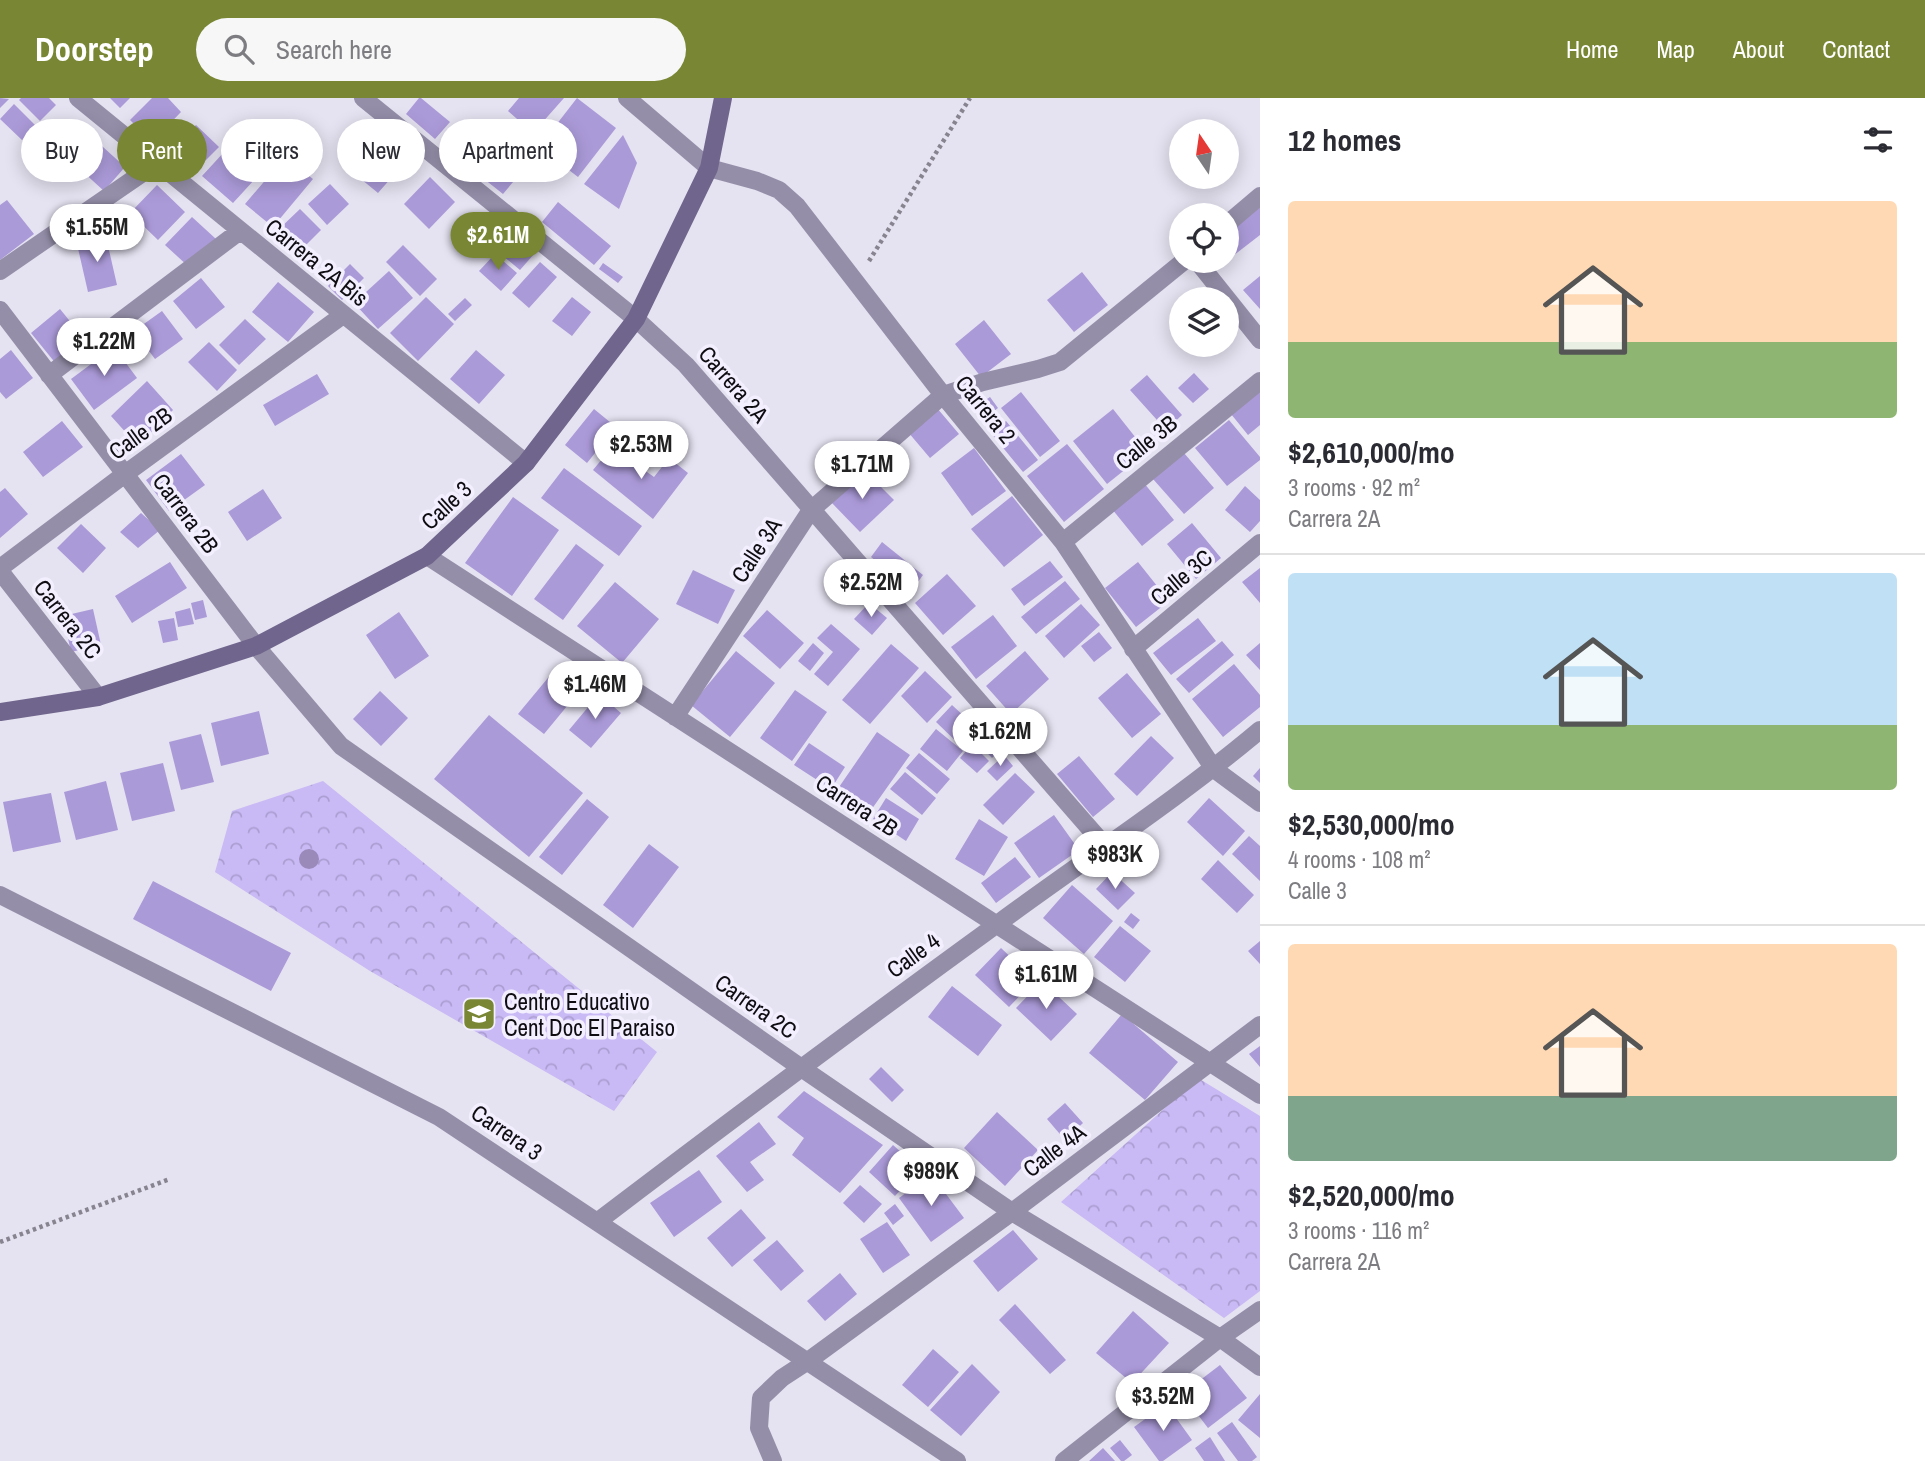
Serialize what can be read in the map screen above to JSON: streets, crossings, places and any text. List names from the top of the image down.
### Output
{
  "streets": {
    "main road": ["Calle 3"],
    "street": [
      "Carrera 2A Bis",
      "Carrera 2A",
      "Carrera 2",
      "Calle 2B",
      "Calle 3B",
      "Carrera 2B",
      "Calle 3A",
      "Calle 3C",
      "Carrera 2C",
      "Calle 4",
      "Carrera 3",
      "Calle 4A"
    ]
  },
  "crossings": [
    ["Carrera 2A Bis", "Calle 2B"],
    ["Carrera 2A Bis", "Calle 3"],
    ["Carrera 2A", "Calle 3"],
    ["Carrera 2A", "Calle 3A"],
    ["Carrera 2A", "Calle 4"],
    ["Carrera 2", "Calle 3B"],
    ["Carrera 2", "Calle 3"],
    ["Carrera 2", "Calle 3A"],
    ["Carrera 2", "Calle 3C"],
    ["Carrera 2", "Calle 4"],
    ["Calle 2B", "Carrera 2B"],
    ["Calle 2B", "Carrera 2C"],
    ["Calle 3", "Carrera 2B"],
    ["Calle 3", "Carrera 2C"],
    ["Carrera 2B", "Calle 3A"],
    ["Carrera 2B", "Carrera 2C"],
    ["Carrera 2B", "Calle 4"],
    ["Carrera 2B", "Calle 4A"],
    ["Carrera 2C", "Calle 4"],
    ["Carrera 2C", "Calle 4A"],
    ["Calle 4", "Carrera 3"],
    ["Carrera 3", "Calle 4A"]
  ],
  "places": {
    "school or university": ["Centro Educativo Cent Doc El Paraiso"]
  },
  "north": "top",
  "page": {
    "header": "Doorstep",
    "search": "Search here",
    "nav": [
      "Home",
      "Map",
      "About",
      "Contact"
    ],
    "heading": "12 homes",
    "chip": [
      "Buy",
      "Rent",
      "Filters",
      "New",
      "Apartment"
    ],
    "list": [
      {
        "name": "$2,610,000/mo",
        "note": "3 rooms · 92 m² · Carrera 2A"
      },
      {
        "name": "$2,530,000/mo",
        "note": "4 rooms · 108 m² · Calle 3"
      },
      {
        "name": "$2,520,000/mo",
        "note": "3 rooms · 116 m² · Carrera 2A"
      }
    ],
    "price": [
      "$1.55M",
      "$2.61M",
      "$1.22M",
      "$2.53M",
      "$1.71M",
      "$2.52M",
      "$1.46M",
      "$1.62M",
      "$983K",
      "$1.61M",
      "$989K",
      "$3.52M"
    ]
  }
}
